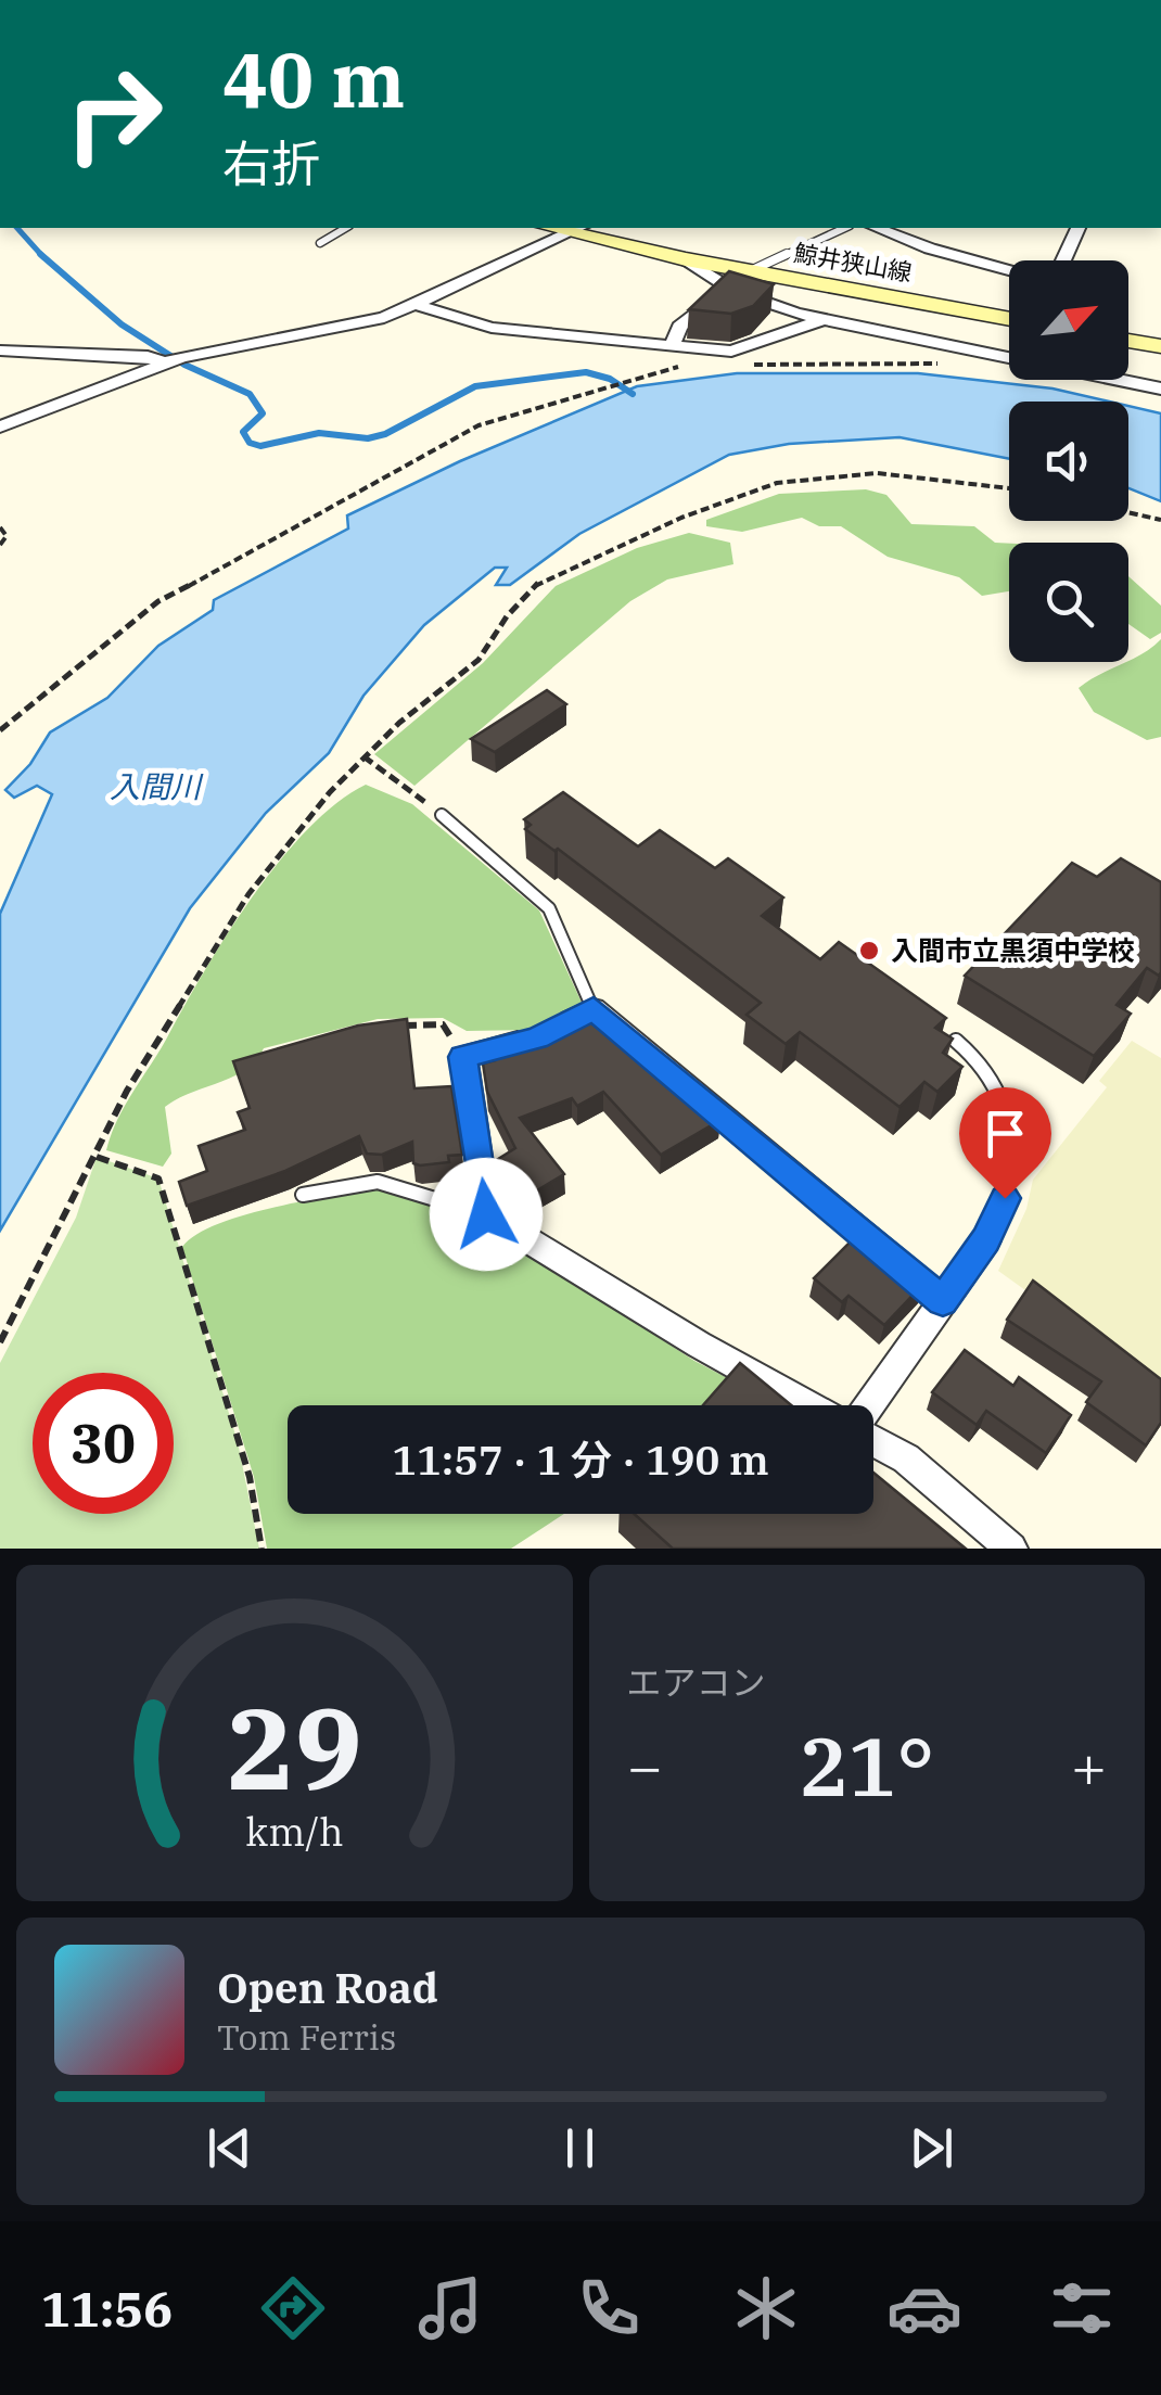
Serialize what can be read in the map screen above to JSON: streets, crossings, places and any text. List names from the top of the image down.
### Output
{
  "streets": {
    "main road": ["鯨井狭山線"]
  },
  "water": ["入間川"],
  "places": ["入間市立黒須中学校"],
  "north": "top right",
  "page": {
    "turn": ["40 m", "右折"],
    "limit": "30",
    "trip": "11:57 · 1 分 · 190 m",
    "tile": "エアコン",
    "heat": ["−", "21°", "+"],
    "song": ["Open Road", "Tom Ferris"],
    "tabs": "11:56",
    "gauge": ["29", "km/h"]
  }
}
